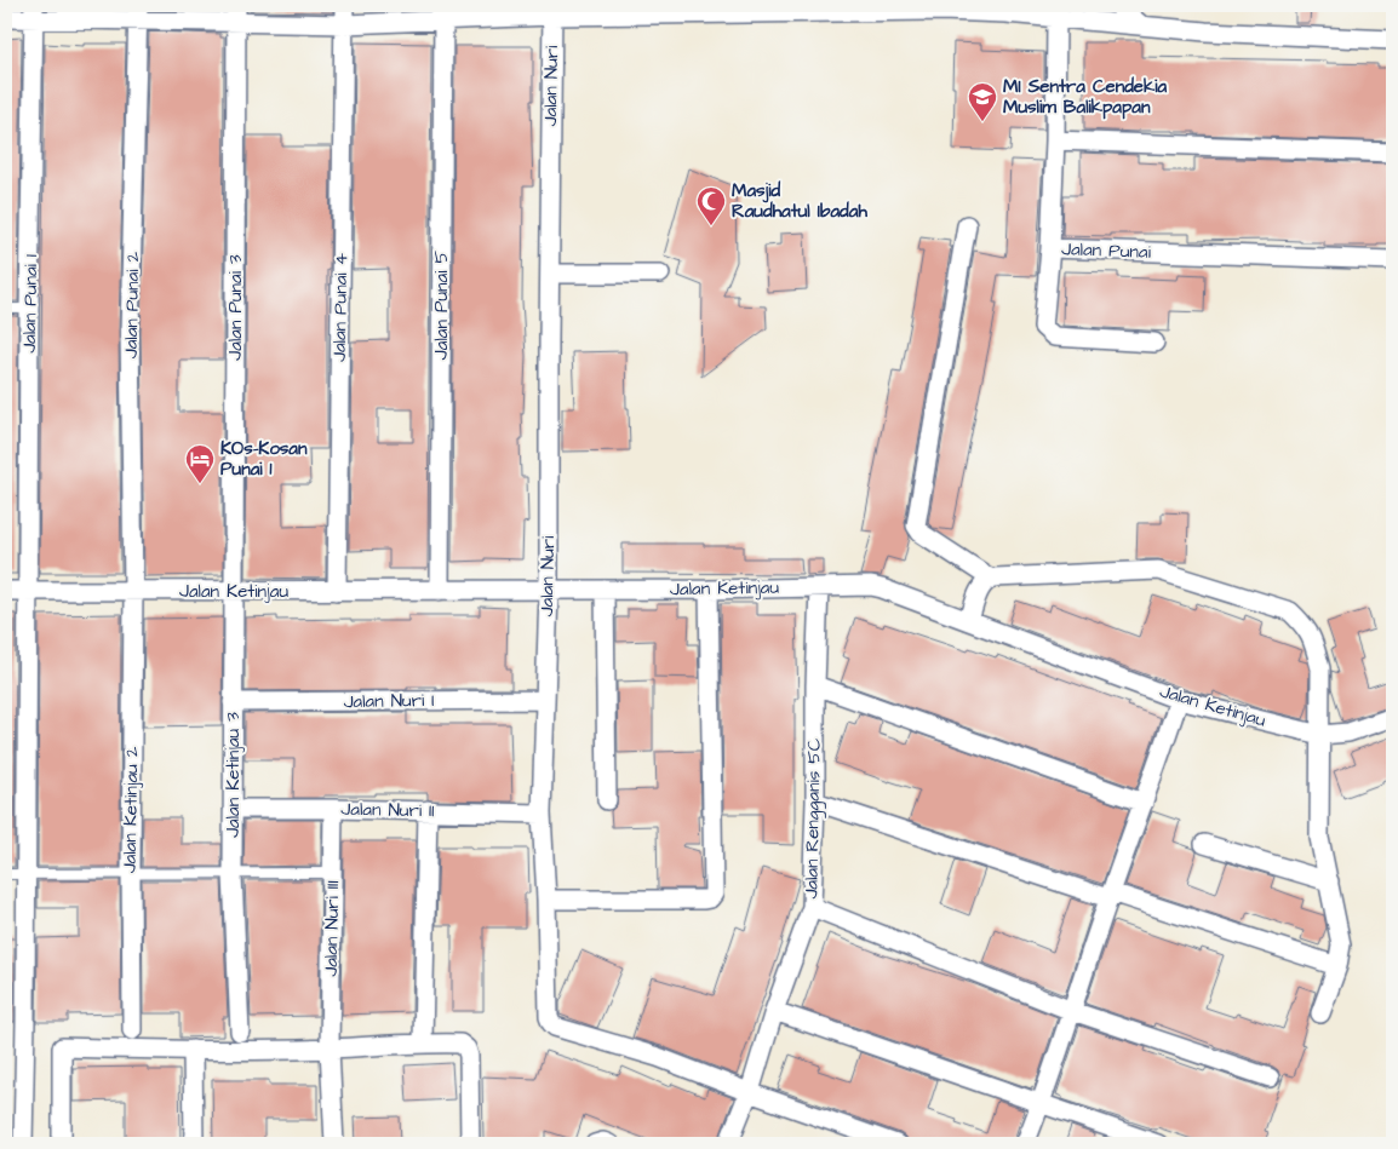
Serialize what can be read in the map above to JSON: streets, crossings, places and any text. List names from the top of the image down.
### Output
{
  "streets": {
    "street": [
      "Jalan Nuri",
      "Jalan Punai",
      "Jalan Punai 1",
      "Jalan Punai 2",
      "Jalan Punai 5",
      "Jalan Punai 3",
      "Jalan Punai 4",
      "Jalan Ketinjau",
      "Jalan Nuri I",
      "Jalan Ketinjau 3",
      "Jalan Ketinjau 2",
      "Jalan Nuri II",
      "Jalan Rengganis 5C",
      "Jalan Nuri III"
    ]
  },
  "crossings": [
    ["Jalan Nuri", "Jalan Ketinjau"],
    ["Jalan Nuri", "Jalan Nuri I"],
    ["Jalan Nuri", "Jalan Nuri II"],
    ["Jalan Nuri", "Jalan Rengganis 5C"],
    ["Jalan Punai 1", "Jalan Ketinjau"],
    ["Jalan Punai 2", "Jalan Ketinjau"],
    ["Jalan Punai 2", "Jalan Ketinjau 2"],
    ["Jalan Punai 5", "Jalan Ketinjau"],
    ["Jalan Punai 3", "Jalan Ketinjau"],
    ["Jalan Punai 3", "Jalan Ketinjau 3"],
    ["Jalan Punai 4", "Jalan Ketinjau"],
    ["Jalan Ketinjau", "Jalan Ketinjau 3"],
    ["Jalan Ketinjau", "Jalan Ketinjau 2"],
    ["Jalan Ketinjau", "Jalan Rengganis 5C"],
    ["Jalan Nuri I", "Jalan Ketinjau 3"],
    ["Jalan Ketinjau 3", "Jalan Nuri II"],
    ["Jalan Nuri II", "Jalan Nuri III"]
  ],
  "places": {
    "school or university": ["MI Sentra Cendekia Muslim Balikpapan"],
    "mosque": ["Masjid Raudhatul Ibadah"],
    "hotel": ["KOs-Kosan Punai 1"]
  }
}
